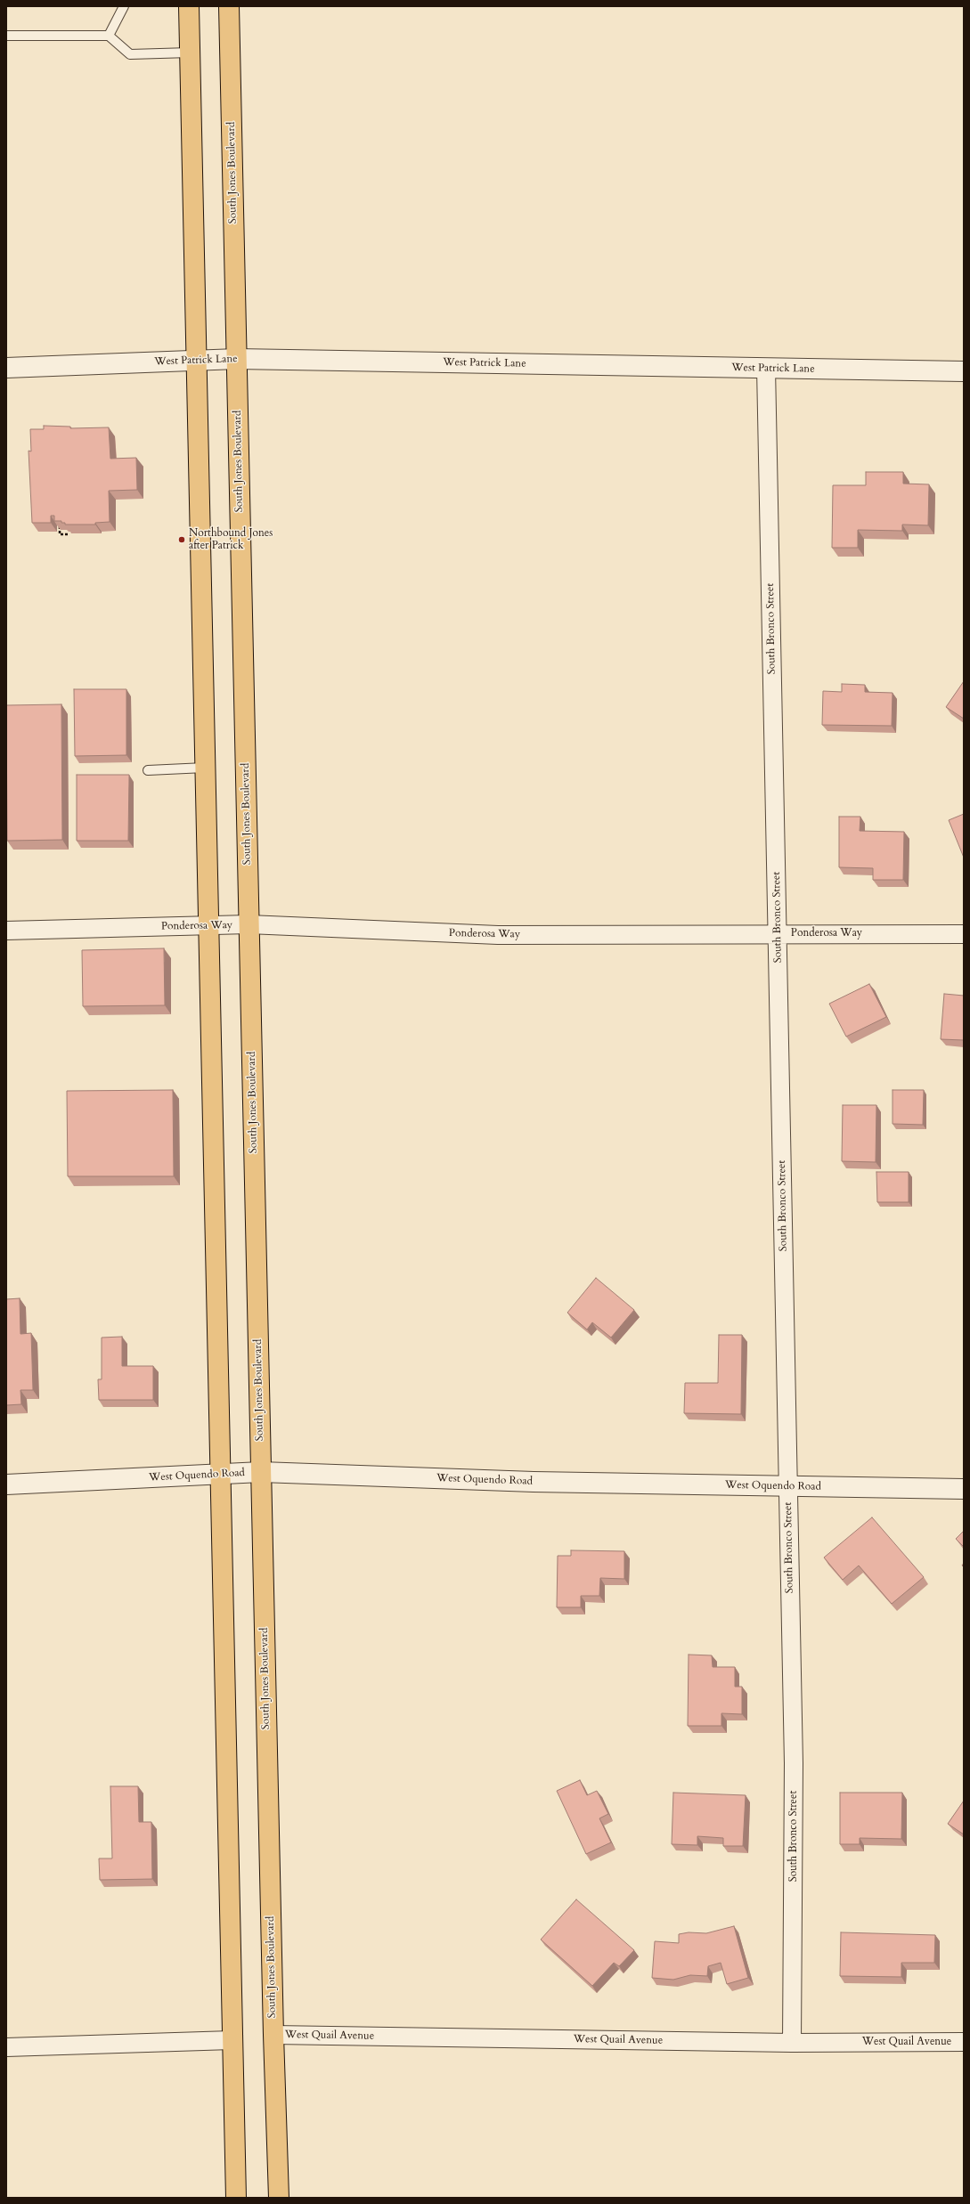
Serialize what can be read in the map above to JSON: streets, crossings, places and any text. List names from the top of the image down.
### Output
{
  "streets": {
    "main road": ["South Jones Boulevard"],
    "street": [
      "West Patrick Lane",
      "South Bronco Street",
      "Ponderosa Way",
      "West Oquendo Road",
      "West Quail Avenue"
    ]
  },
  "crossings": [
    ["South Jones Boulevard", "West Patrick Lane"],
    ["South Jones Boulevard", "Ponderosa Way"],
    ["South Jones Boulevard", "West Oquendo Road"],
    ["South Jones Boulevard", "West Quail Avenue"],
    ["West Patrick Lane", "South Bronco Street"],
    ["South Bronco Street", "Ponderosa Way"],
    ["South Bronco Street", "West Oquendo Road"],
    ["South Bronco Street", "West Quail Avenue"]
  ],
  "places": ["Northbound Jones after Patrick"]
}
